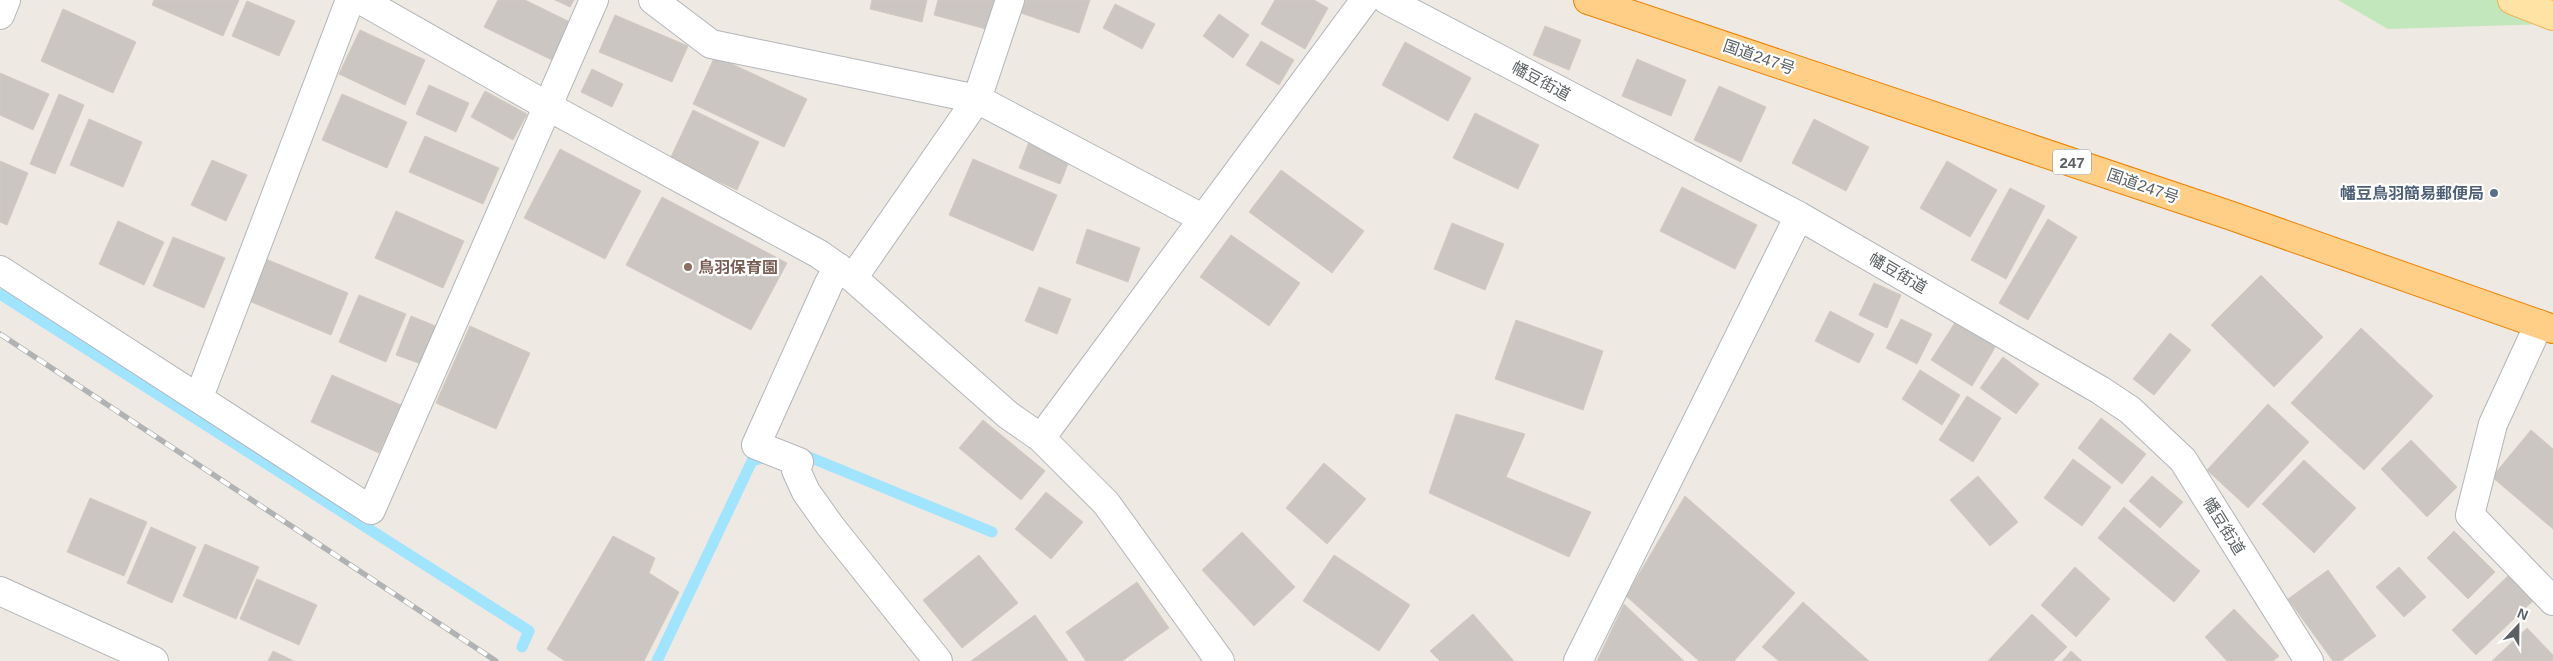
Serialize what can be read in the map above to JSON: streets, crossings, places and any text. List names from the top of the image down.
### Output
{
  "streets": {
    "highway": ["国道247号", "247"],
    "street": ["幡豆街道"]
  },
  "places": ["幡豆鳥羽簡易郵便局", "鳥羽保育園"],
  "north": "top"
}
